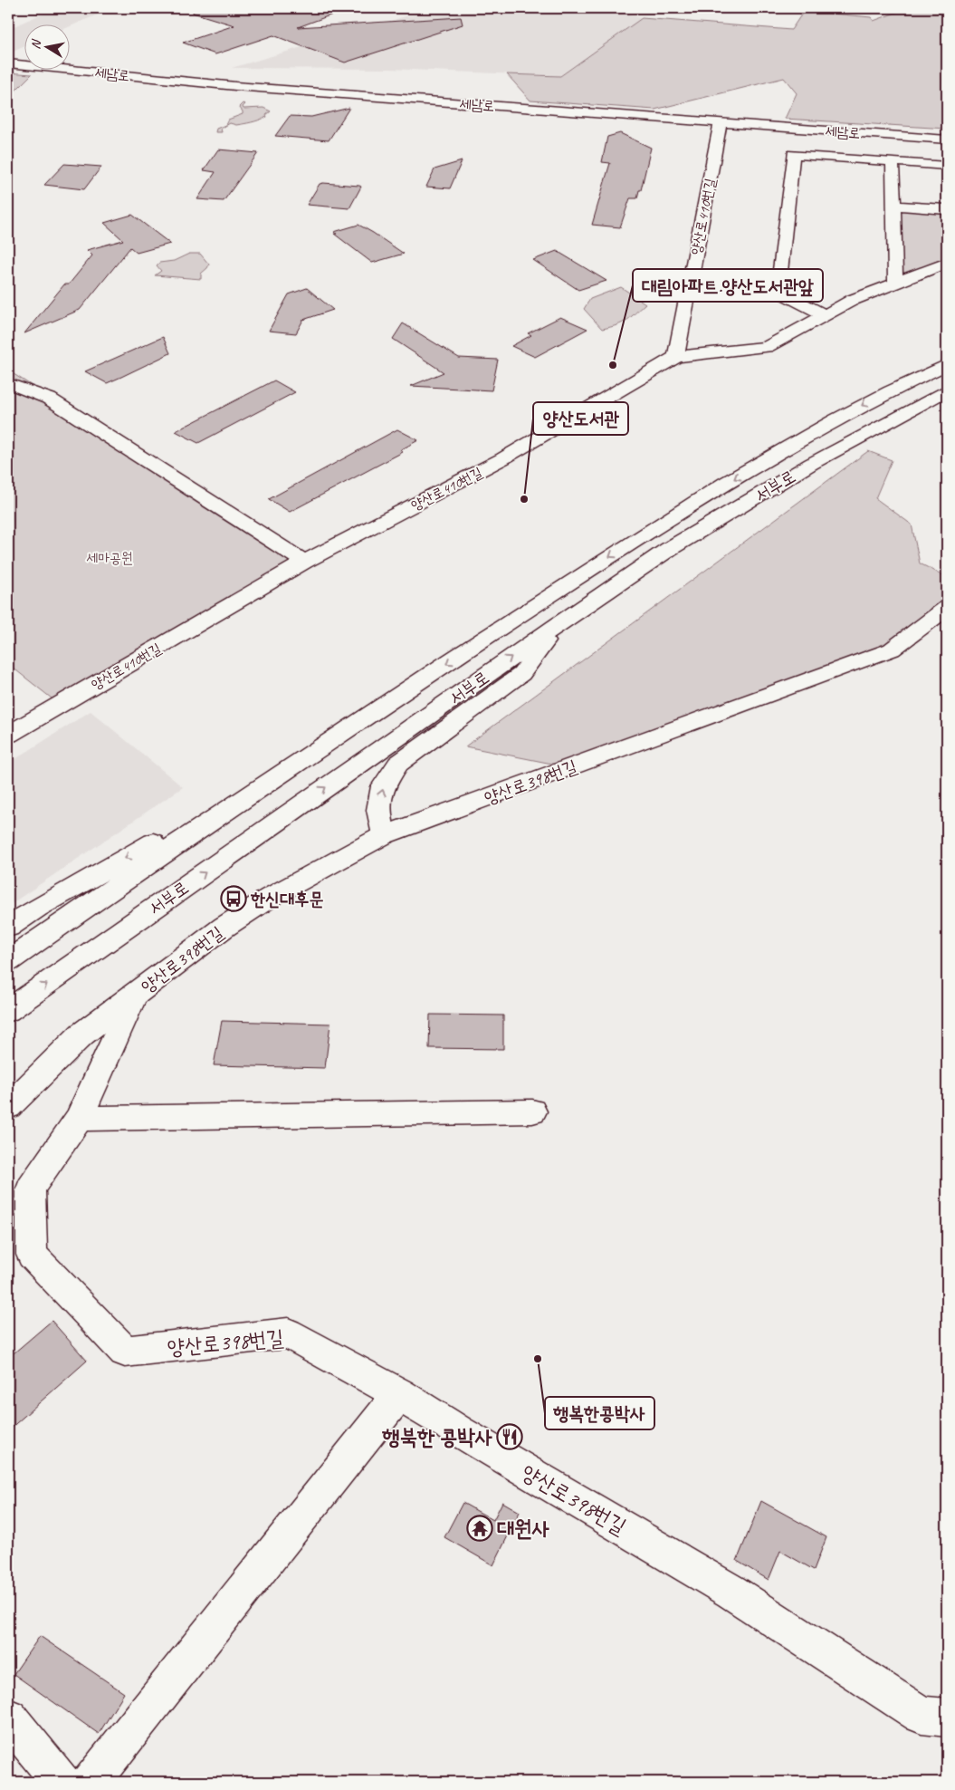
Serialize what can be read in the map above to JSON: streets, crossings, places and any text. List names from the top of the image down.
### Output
{
  "streets": {
    "street": [
      "세남로",
      "양산로410번길",
      "서부로",
      "양산로398번길"
    ]
  },
  "crossings": [
    ["세남로", "양산로410번길"]
  ],
  "parks": ["세마공원"],
  "places": {
    "other": ["대림아파트.양산도서관앞", "양산도서관", "행복한콩박사"],
    "bus stop": ["한신대후문"],
    "restaurant": ["행북한 콩박사"],
    "temple": ["대원사"]
  },
  "north": "left"
}
